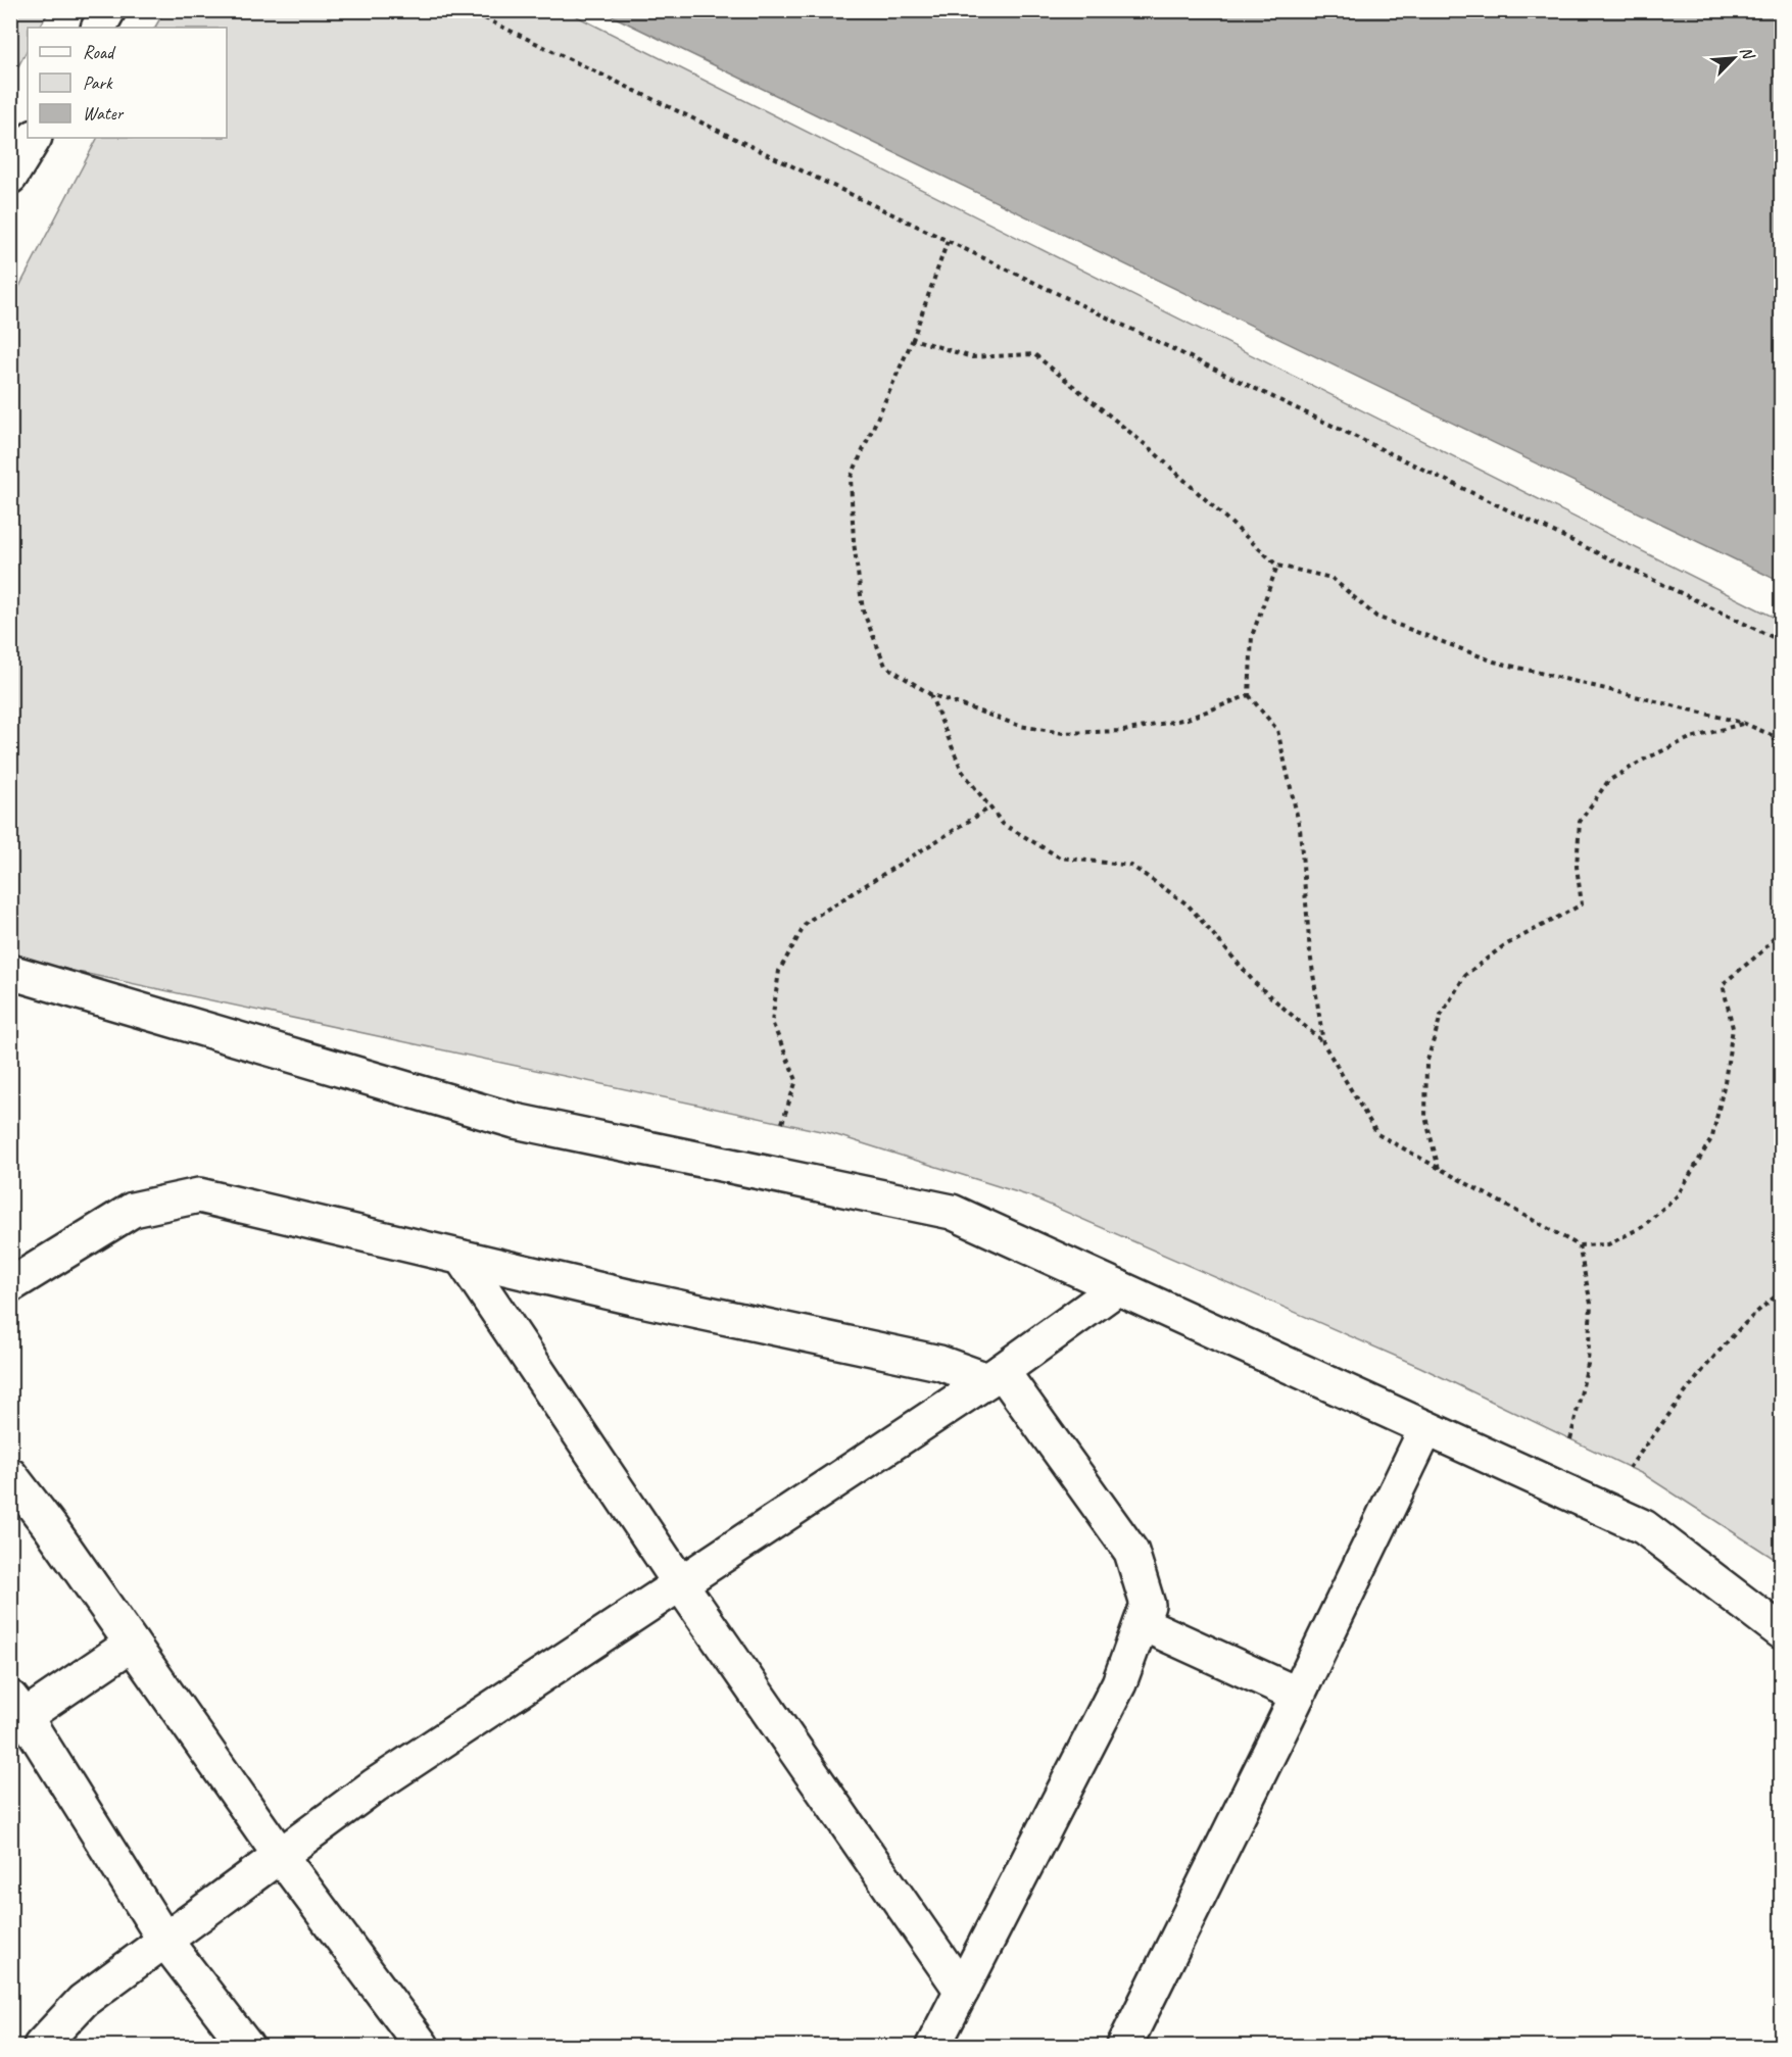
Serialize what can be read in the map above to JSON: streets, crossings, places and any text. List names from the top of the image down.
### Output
{
  "legend": ["Road", "Park", "Water"],
  "north": "top right"
}
